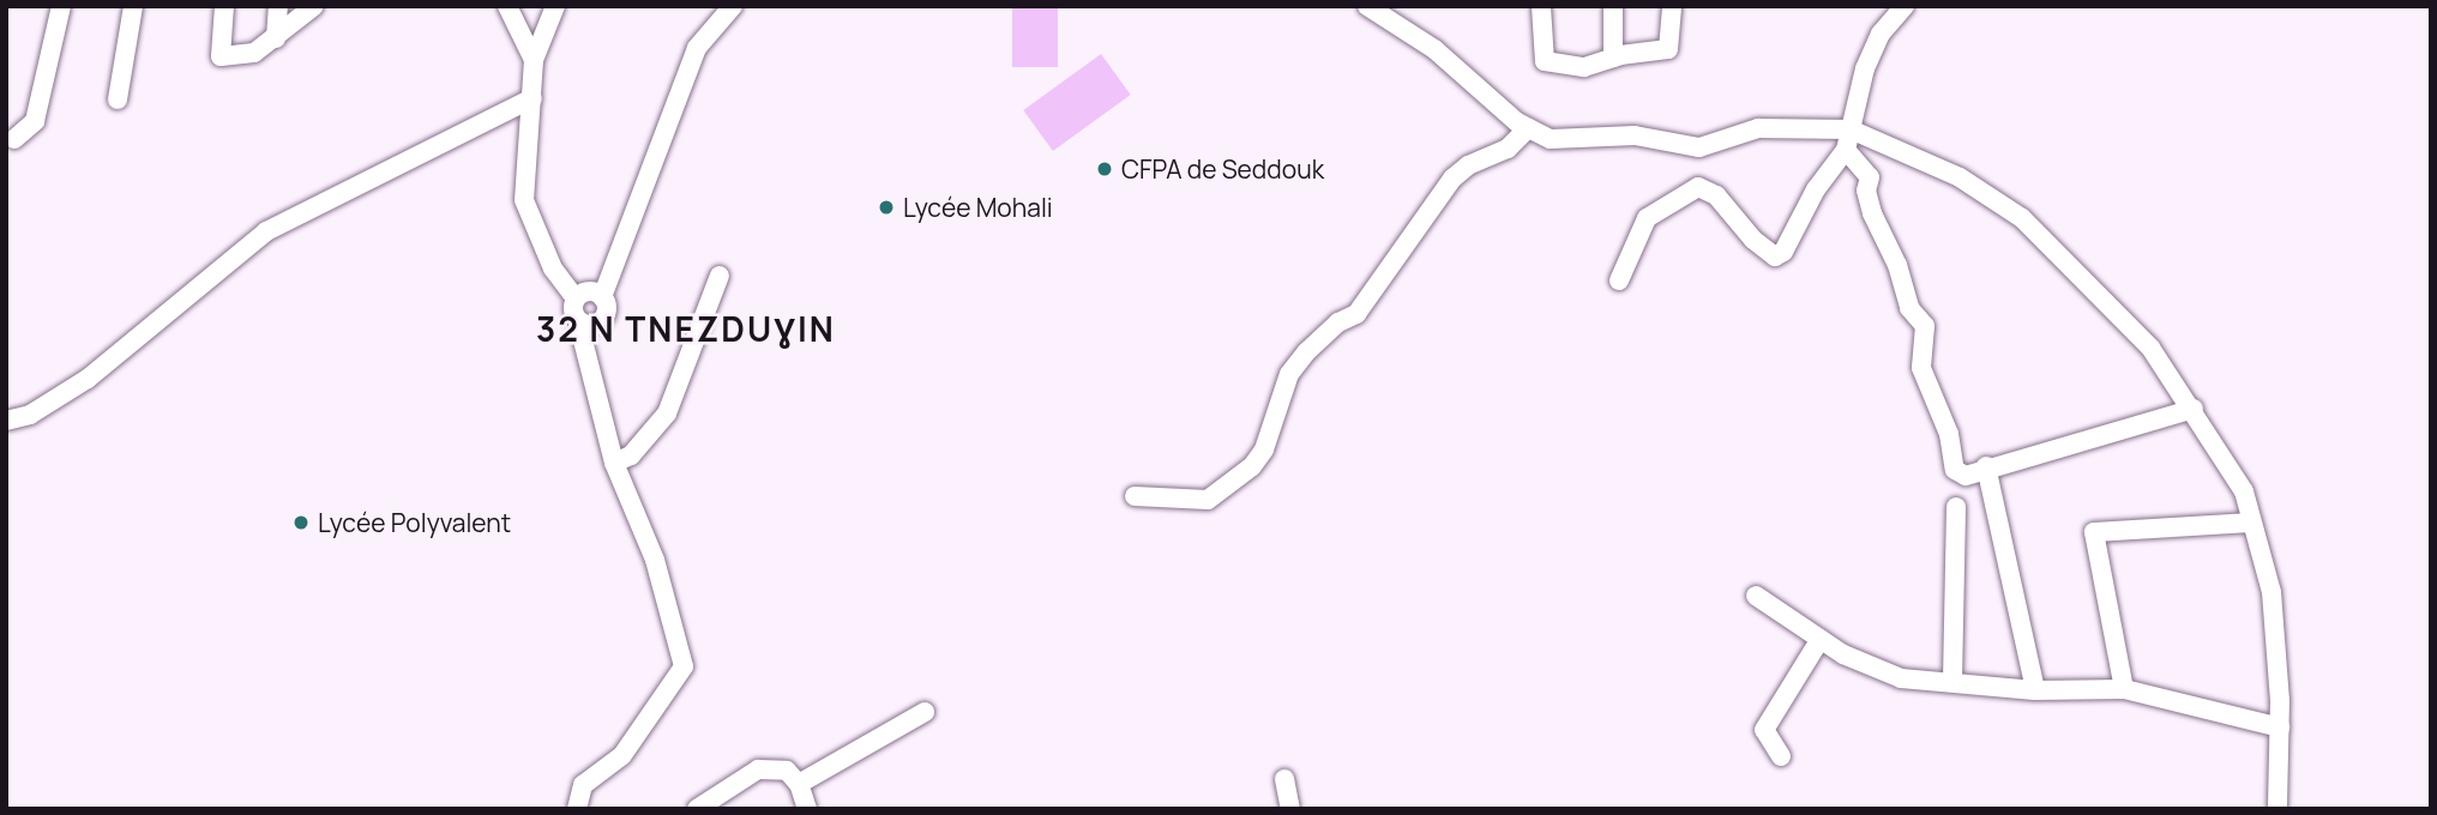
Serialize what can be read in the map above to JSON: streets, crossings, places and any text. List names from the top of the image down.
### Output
{
  "districts": ["32 N TNEZDUƔIN"],
  "places": ["CFPA de Seddouk", "Lycée Mohali", "Lycée Polyvalent"]
}
